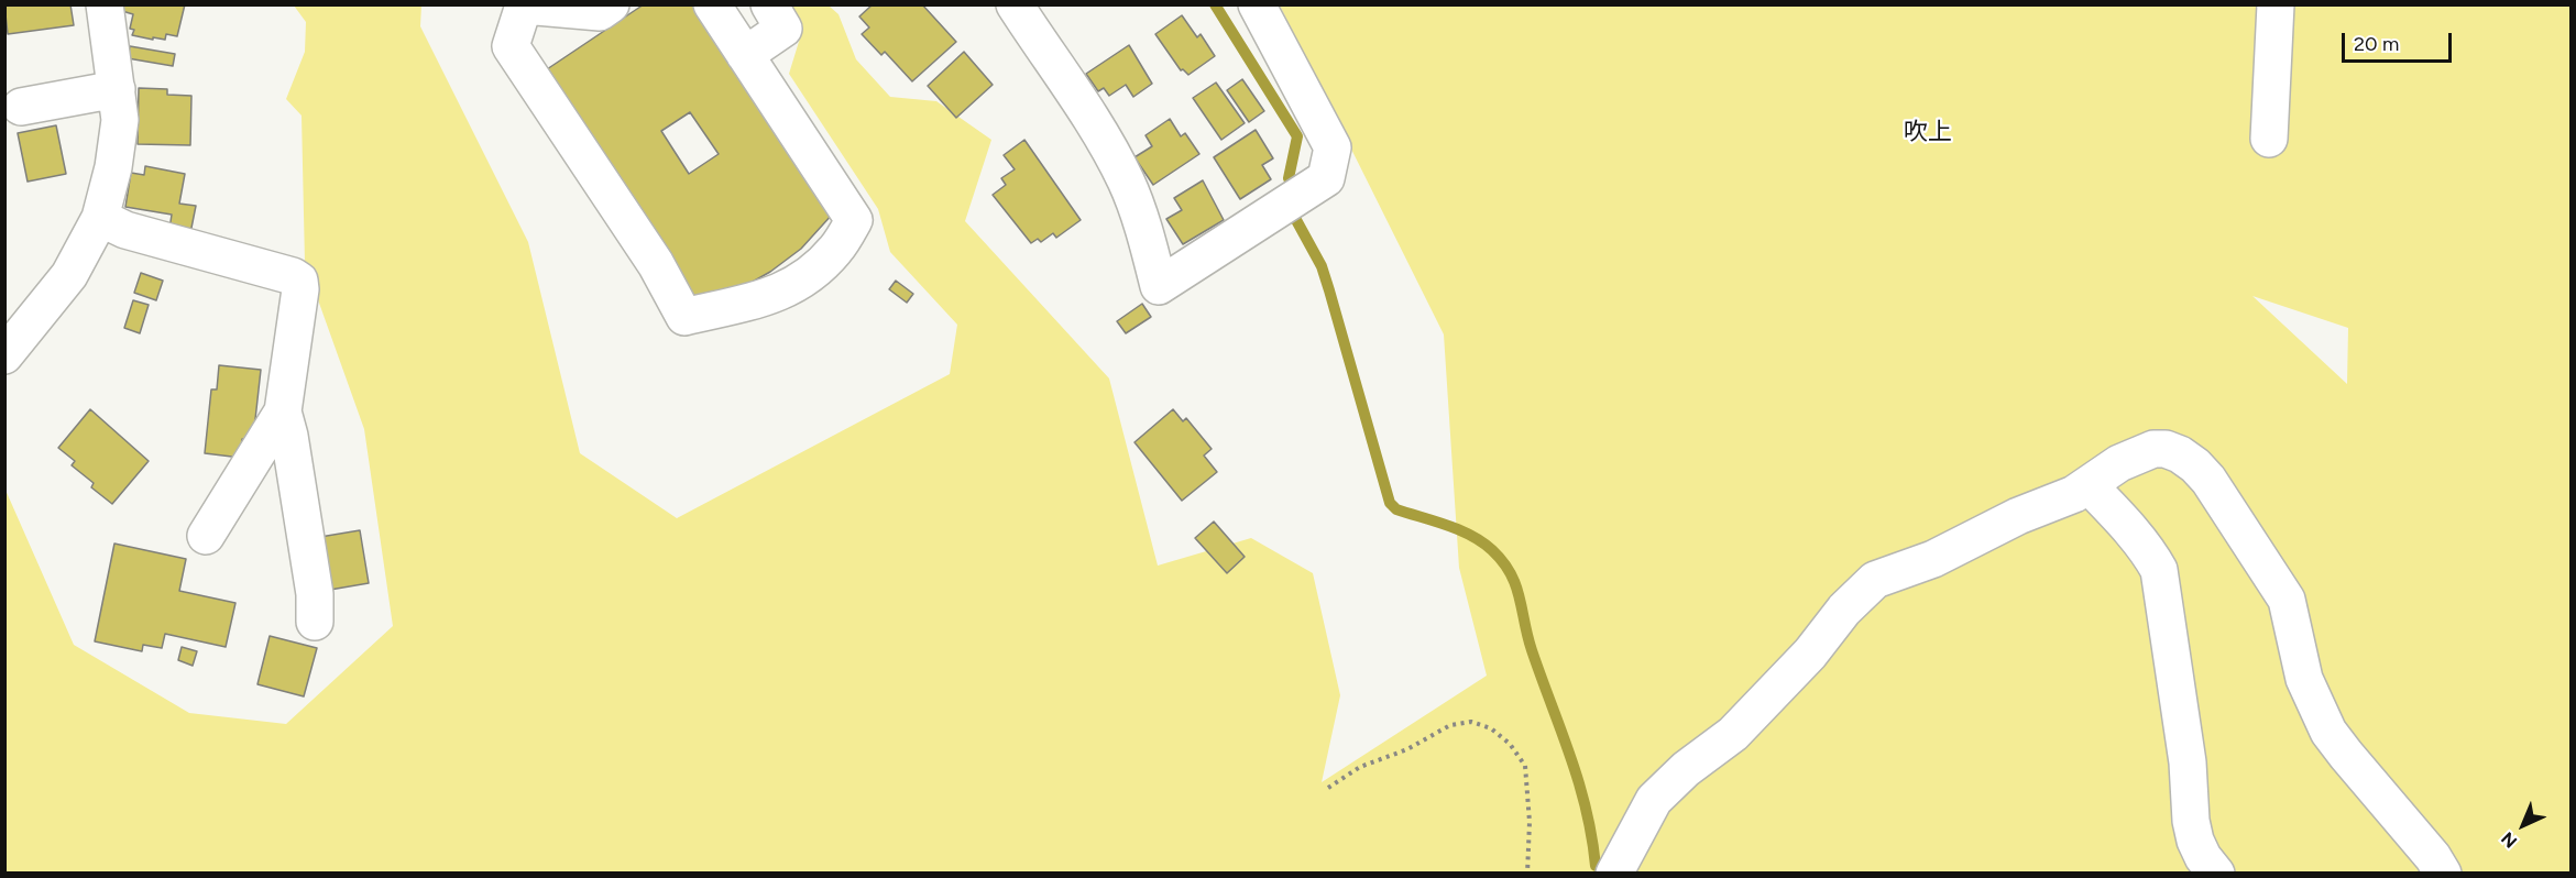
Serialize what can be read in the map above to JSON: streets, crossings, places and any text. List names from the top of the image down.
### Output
{
  "districts": ["吹上"],
  "scale_bar": "20 m",
  "north": "bottom left"
}
